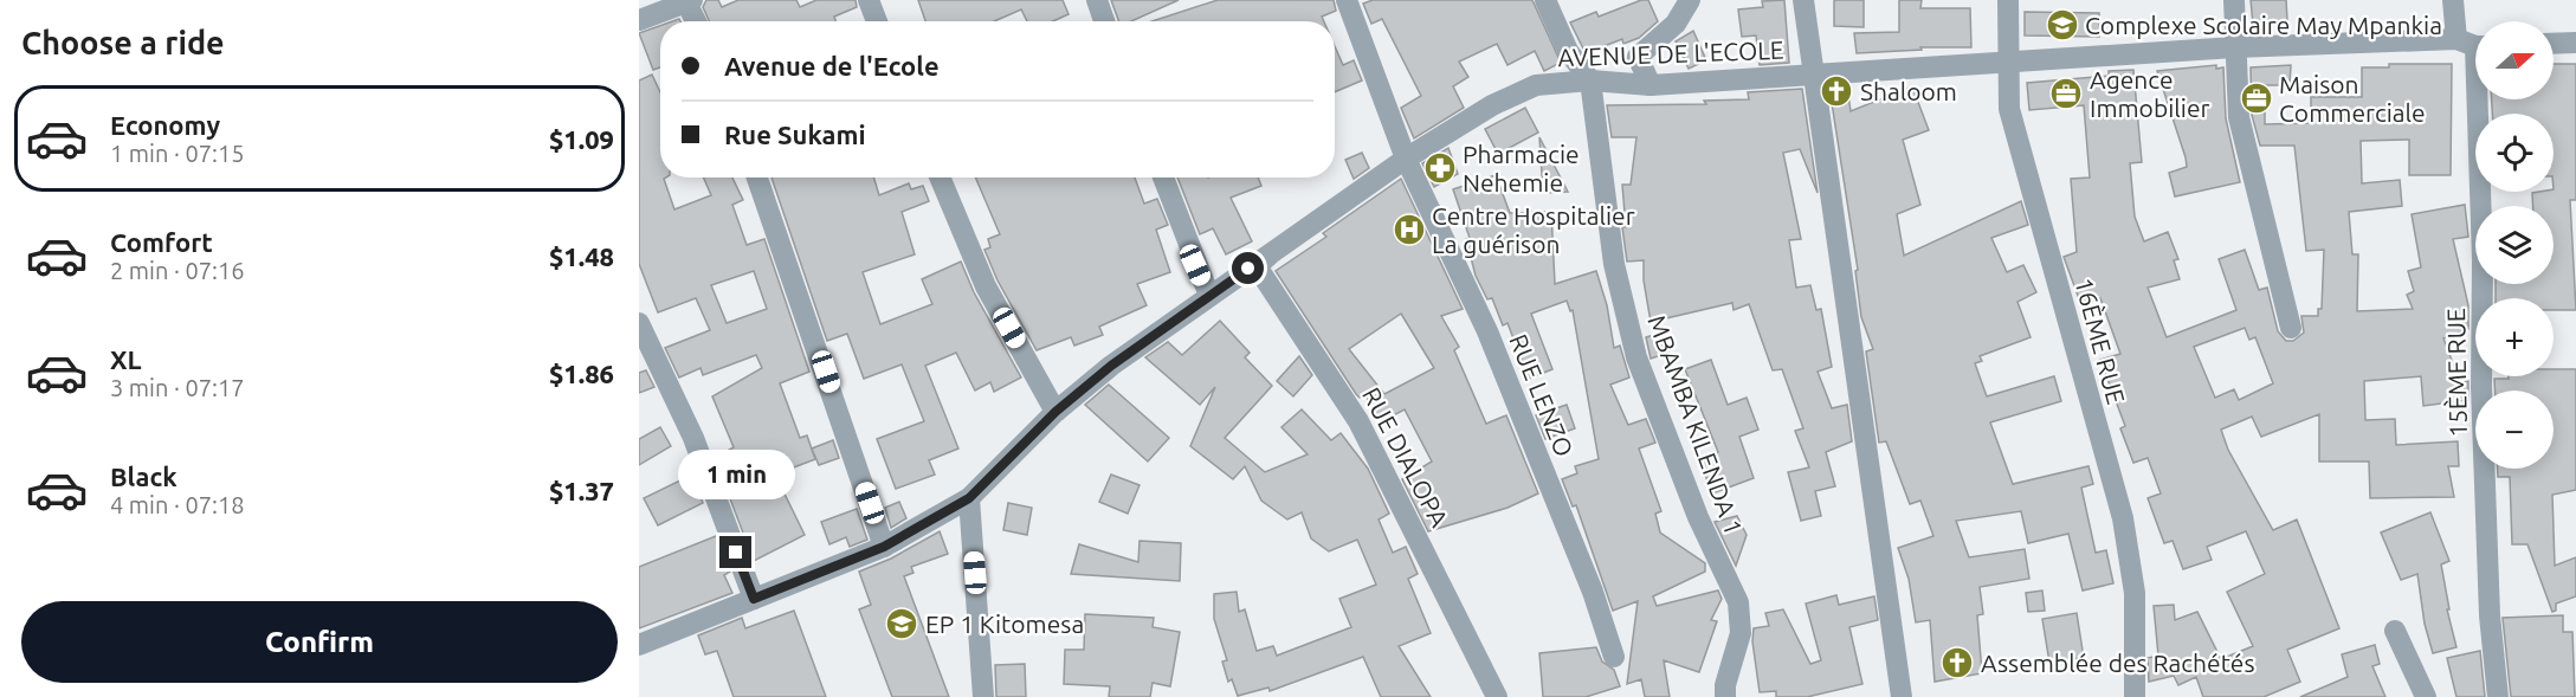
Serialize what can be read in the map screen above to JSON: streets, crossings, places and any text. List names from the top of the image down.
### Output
{
  "streets": {
    "street": [
      "AVENUE DE L'ECOLE",
      "16ÈME RUE",
      "15ÈME RUE",
      "RUE LENZO",
      "MBAMBA KILENDA 1",
      "RUE DIALOPA"
    ]
  },
  "crossings": [
    ["AVENUE DE L'ECOLE", "16ÈME RUE"],
    ["AVENUE DE L'ECOLE", "15ÈME RUE"],
    ["AVENUE DE L'ECOLE", "RUE LENZO"],
    ["AVENUE DE L'ECOLE", "MBAMBA KILENDA 1"],
    ["AVENUE DE L'ECOLE", "RUE DIALOPA"]
  ],
  "places": {
    "school or university": ["Complexe Scolaire May Mpankia", "EP 1 Kitomesa"],
    "church": ["Shaloom", "Assemblée des Rachétés"],
    "office": ["Agence Immobilier", "Maison Commerciale"],
    "pharmacy": ["Pharmacie Nehemie"],
    "hospital": ["Centre Hospitalier La guérison"]
  },
  "north": "right",
  "page": {
    "heading": "Choose a ride",
    "map_buttons": ["+", "−"],
    "banner": ["Avenue de l'Ecole", "Rue Sukami"],
    "list": [
      {
        "name": "Economy",
        "note": "1 min · 07:15",
        "value": "$1.09"
      },
      {
        "name": "Comfort",
        "note": "2 min · 07:16",
        "value": "$1.48"
      },
      {
        "name": "XL",
        "note": "3 min · 07:17",
        "value": "$1.86"
      },
      {
        "name": "Black",
        "note": "4 min · 07:18",
        "value": "$1.37"
      }
    ],
    "bubble": "1 min",
    "buttons": "Confirm"
  }
}
